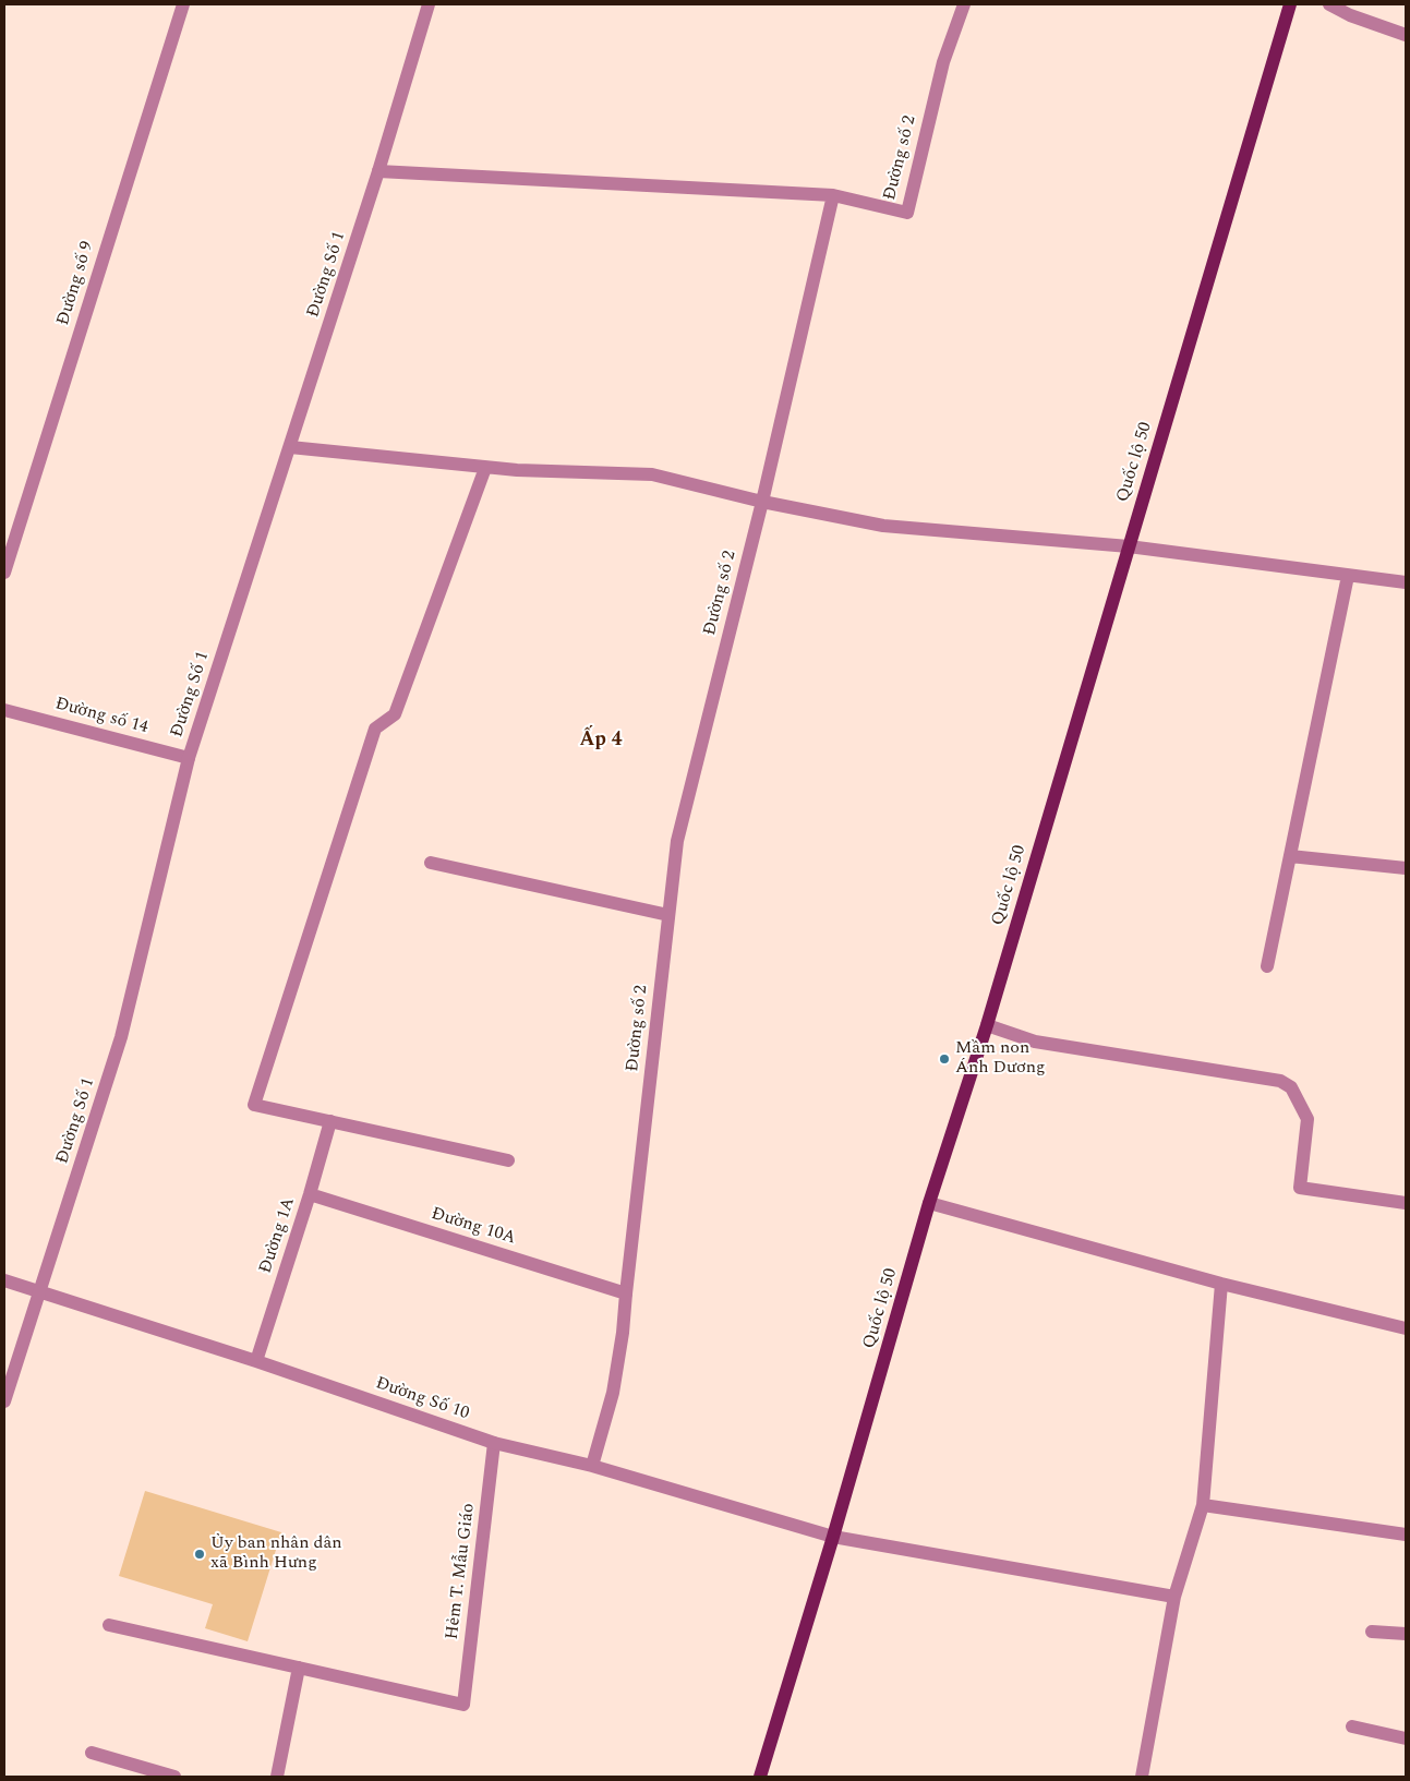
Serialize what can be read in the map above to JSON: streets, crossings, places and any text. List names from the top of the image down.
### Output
{
  "streets": {
    "main road": ["Quốc lộ 50"],
    "street": [
      "Đường số 2",
      "Đường Số 1",
      "Đường số 9",
      "Đường số 14",
      "Đường 10A",
      "Đường 1A",
      "Đường Số 10",
      "Hẻm T. Mẫu Giáo"
    ]
  },
  "crossings": [
    ["Đường số 2", "Đường 10A"],
    ["Đường số 2", "Đường Số 10"],
    ["Đường Số 1", "Đường số 14"],
    ["Đường Số 1", "Đường Số 10"],
    ["Quốc lộ 50", "Đường Số 10"],
    ["Đường 10A", "Đường 1A"],
    ["Đường 1A", "Đường Số 10"],
    ["Đường Số 10", "Hẻm T. Mẫu Giáo"]
  ],
  "districts": ["Ấp 4"],
  "places": ["Mầm non Ánh Dương", "Ủy ban nhân dân xã Bình Hưng"]
}
